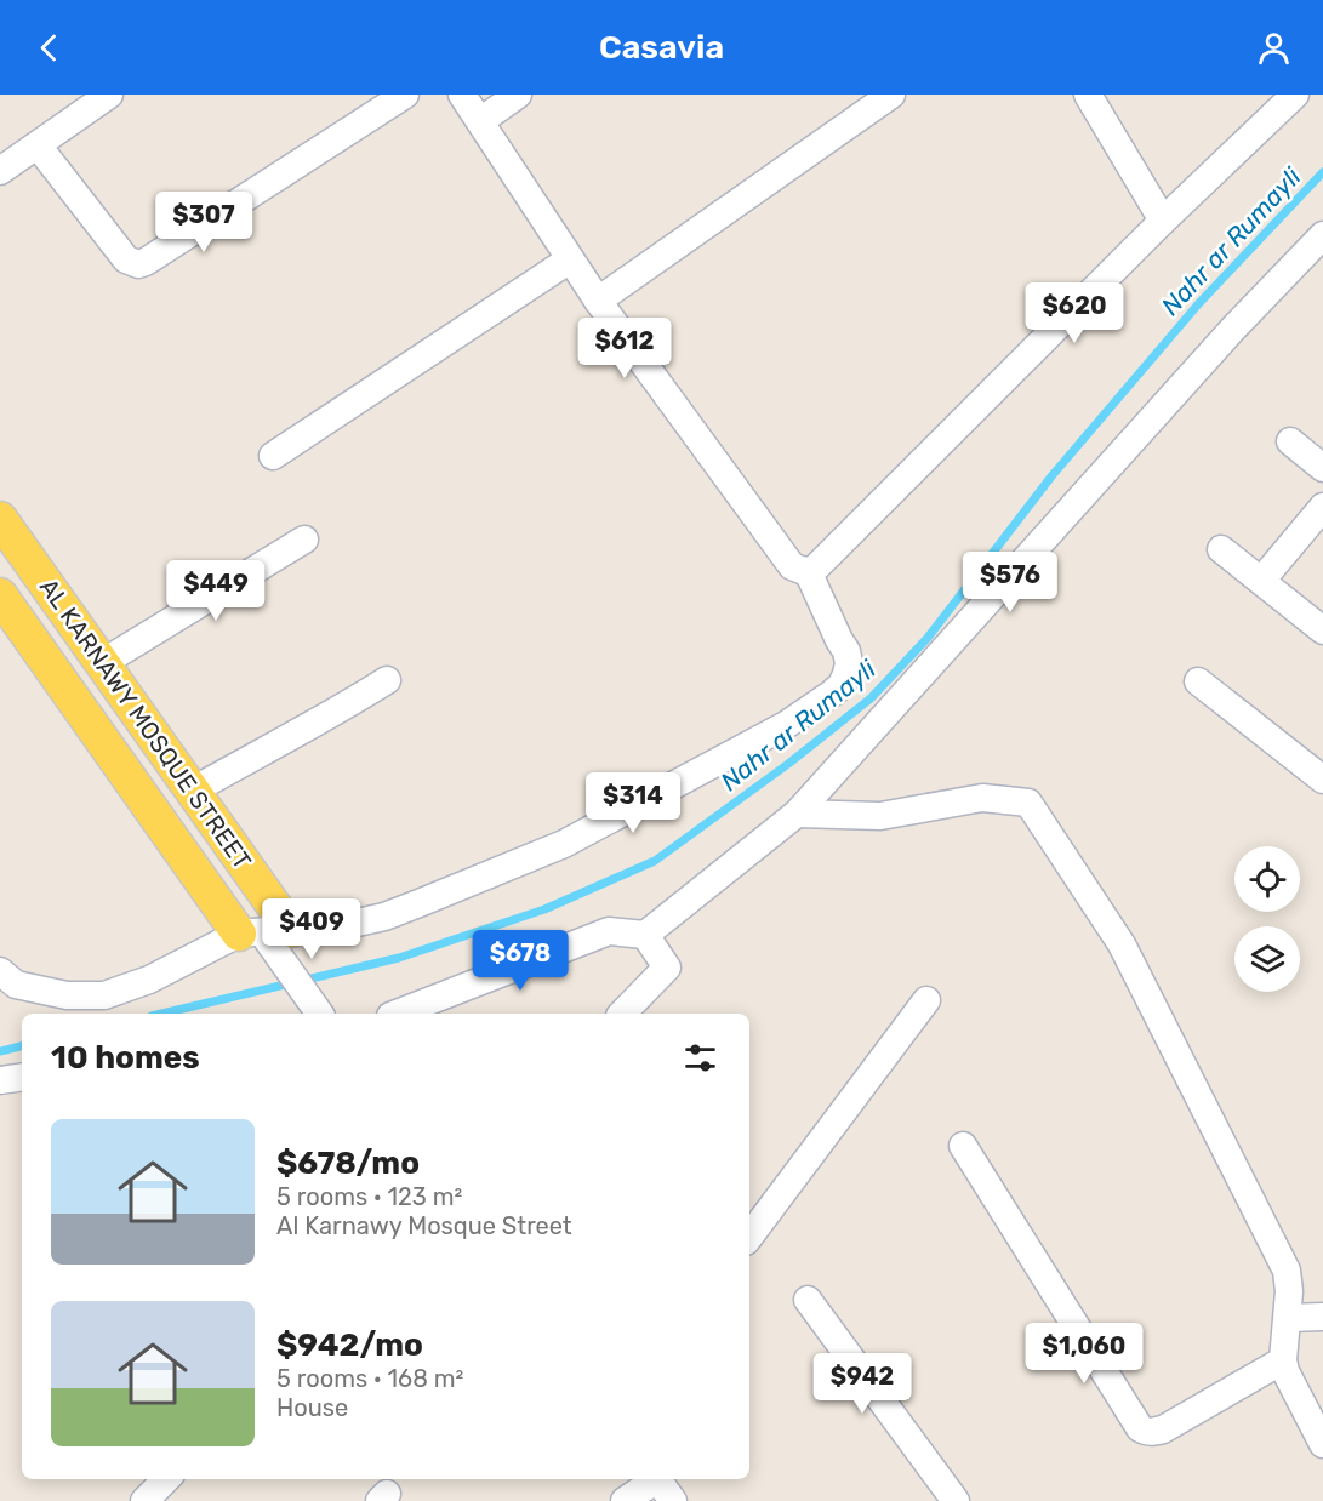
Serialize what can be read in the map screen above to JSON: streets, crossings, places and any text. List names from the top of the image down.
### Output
{
  "streets": {
    "main road": ["AL KARNAWY MOSQUE STREET"]
  },
  "water": ["Nahr ar Rumayli"],
  "page": {
    "header": "Casavia",
    "price": [
      "$307",
      "$620",
      "$612",
      "$576",
      "$449",
      "$314",
      "$409",
      "$678",
      "$1,060",
      "$942"
    ],
    "heading": "10 homes",
    "list": [
      {
        "name": "$678/mo",
        "note": "5 rooms · 123 m² · Al Karnawy Mosque Street"
      },
      {
        "name": "$942/mo",
        "note": "5 rooms · 168 m² · House"
      }
    ]
  }
}
